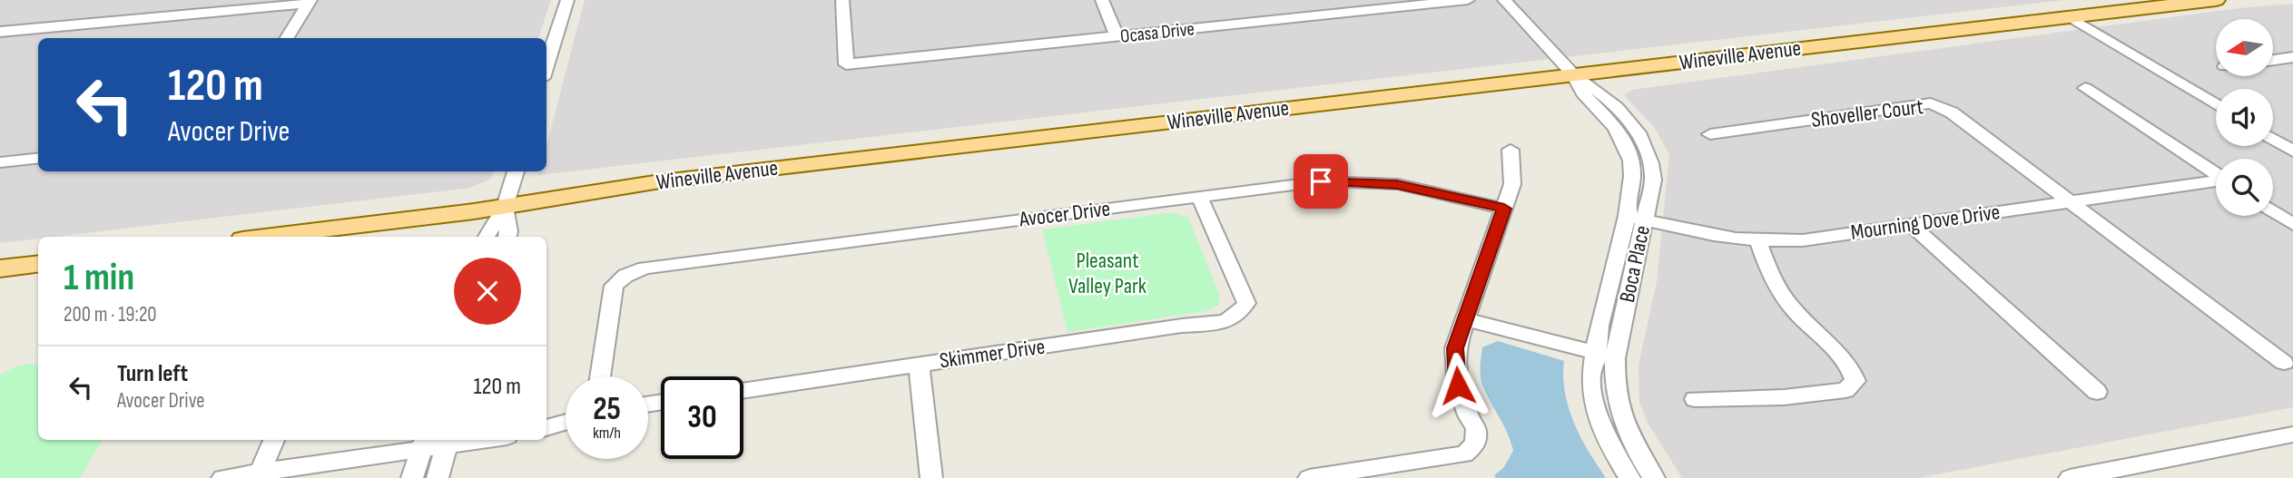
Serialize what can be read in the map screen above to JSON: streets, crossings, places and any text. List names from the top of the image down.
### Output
{
  "streets": {
    "main road": ["Wineville Avenue"],
    "street": [
      "Ocasa Drive",
      "Shoveller Court",
      "Avocer Drive",
      "Mourning Dove Drive",
      "Boca Place",
      "Skimmer Drive"
    ]
  },
  "crossings": [
    ["Wineville Avenue", "Boca Place"],
    ["Shoveller Court", "Mourning Dove Drive"],
    ["Avocer Drive", "Skimmer Drive"],
    ["Mourning Dove Drive", "Boca Place"]
  ],
  "parks": ["Pleasant Valley Park"],
  "north": "left",
  "page": {
    "turn": ["120 m", "Avocer Drive"],
    "heading": ["1 min", "200 m · 19:20"],
    "list": [
      {
        "name": "Turn left",
        "note": "Avocer Drive",
        "value": "120 m"
      }
    ],
    "speed": "25 km/h",
    "limit": "30"
  }
}
